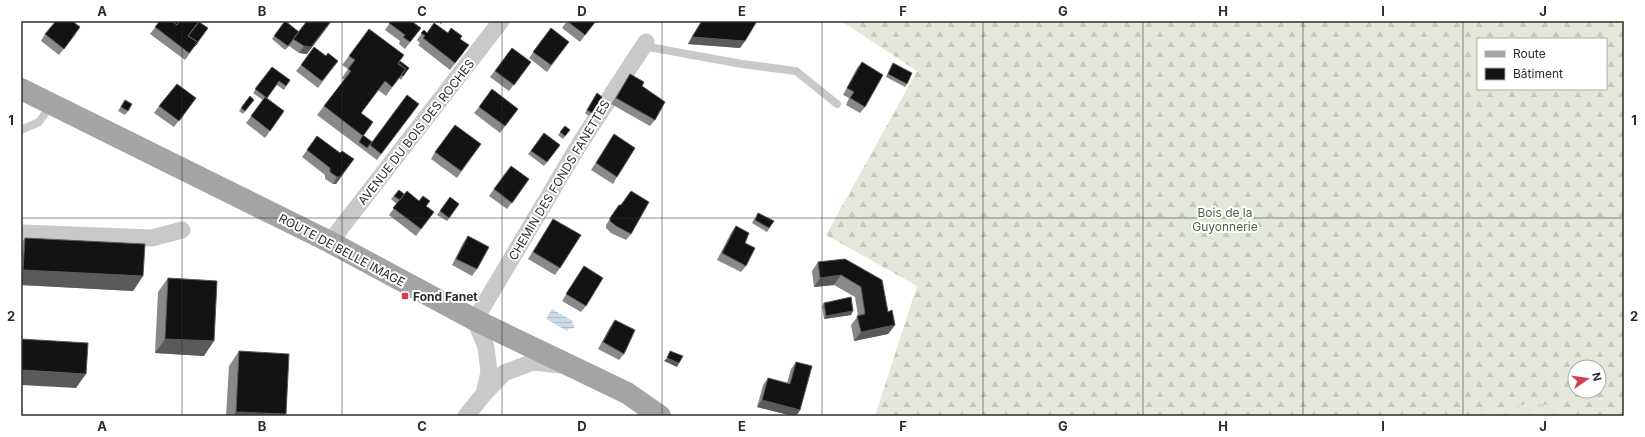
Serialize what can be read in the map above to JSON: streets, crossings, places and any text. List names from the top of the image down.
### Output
{
  "streets": {
    "main road": ["ROUTE DE BELLE IMAGE"],
    "street": ["AVENUE DU BOIS DES ROCHES", "CHEMIN DES FONDS FANETTES"]
  },
  "crossings": [
    ["AVENUE DU BOIS DES ROCHES", "ROUTE DE BELLE IMAGE"],
    ["CHEMIN DES FONDS FANETTES", "ROUTE DE BELLE IMAGE"]
  ],
  "parks": ["Bois de la Guyonnerie"],
  "places": {
    "transit": ["Fond Fanet"]
  },
  "legend": ["Route", "Bâtiment"],
  "north": "right",
  "grid": {
    "columns": [
      "A",
      "B",
      "C",
      "D",
      "E",
      "F",
      "G",
      "H",
      "I",
      "J"
    ],
    "rows": ["1", "2"]
  }
}
